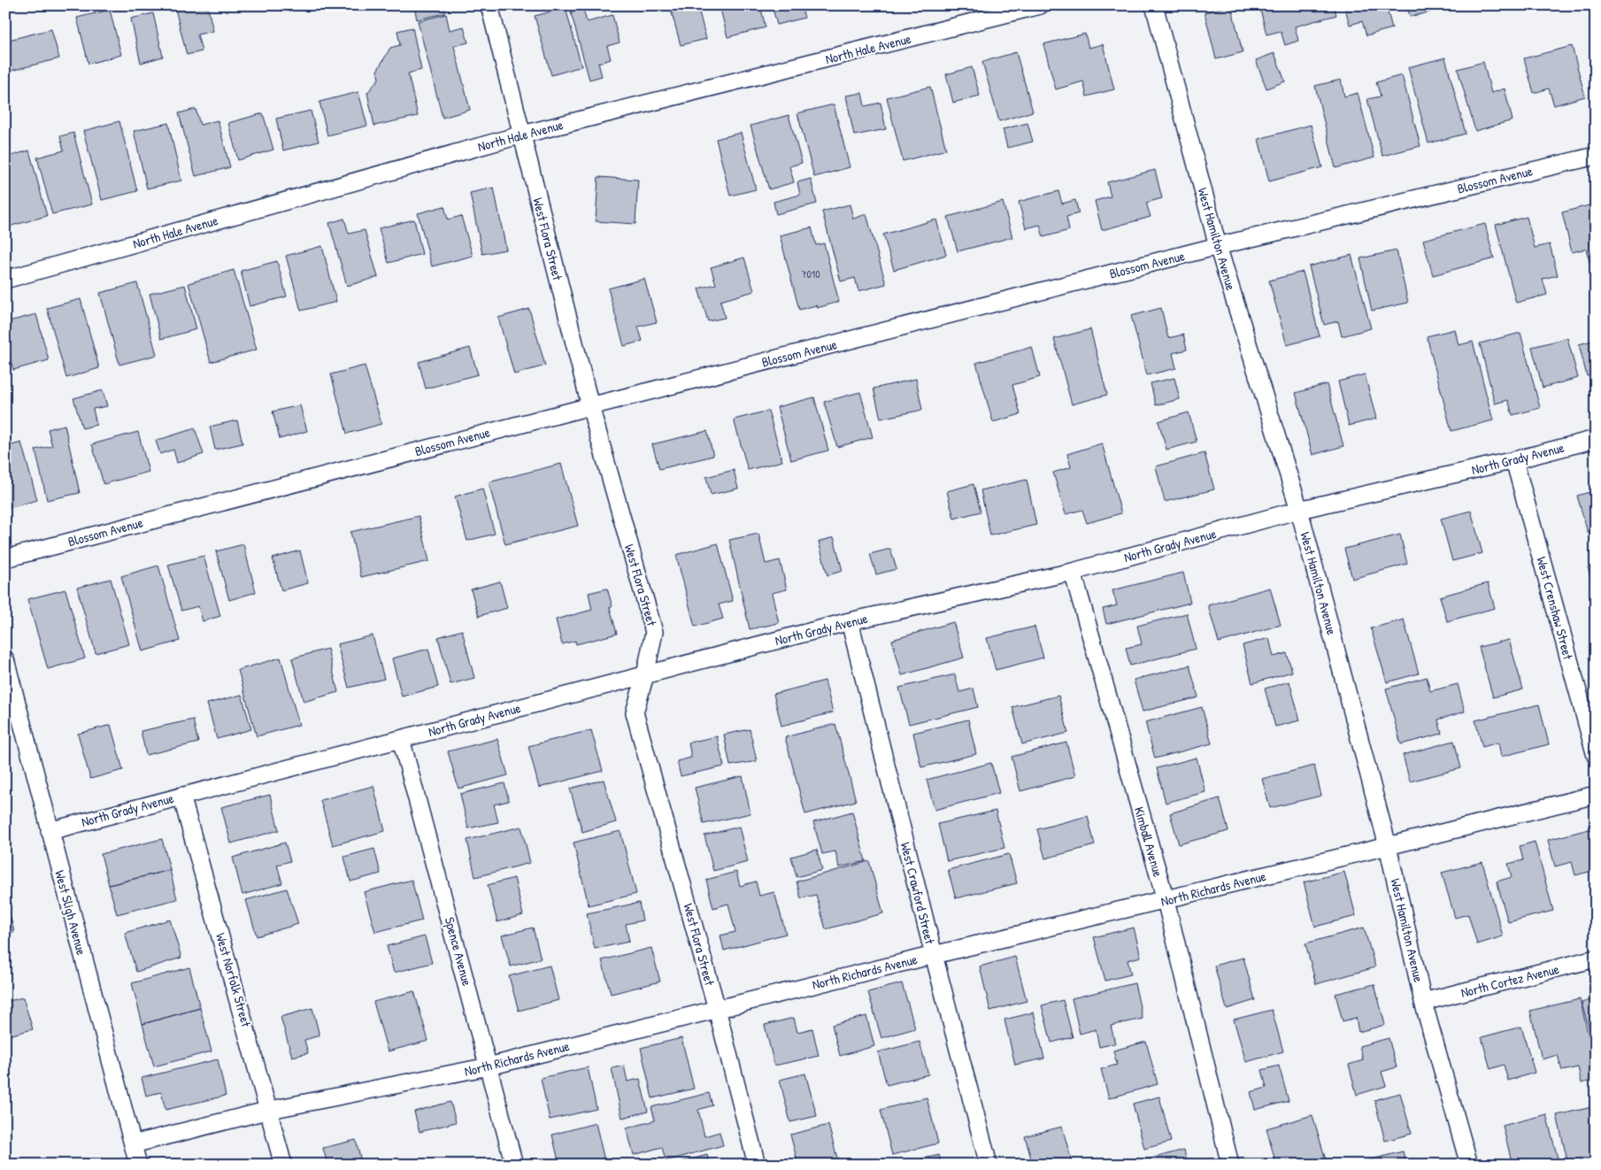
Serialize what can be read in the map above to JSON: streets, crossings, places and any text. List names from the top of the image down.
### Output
{
  "streets": {
    "street": [
      "North Hale Avenue",
      "Blossom Avenue",
      "West Flora Street",
      "West Hamilton Avenue",
      "North Grady Avenue",
      "West Crenshaw Street",
      "Kimball Avenue",
      "North Richards Avenue",
      "West Crawford Street",
      "West Sligh Avenue",
      "Spence Avenue",
      "West Norfolk Street",
      "North Cortez Avenue"
    ]
  },
  "crossings": [
    ["North Hale Avenue", "West Flora Street"],
    ["Blossom Avenue", "West Flora Street"],
    ["Blossom Avenue", "West Hamilton Avenue"],
    ["West Flora Street", "North Grady Avenue"],
    ["West Flora Street", "North Richards Avenue"],
    ["West Hamilton Avenue", "North Grady Avenue"],
    ["West Hamilton Avenue", "North Richards Avenue"],
    ["West Hamilton Avenue", "North Cortez Avenue"],
    ["North Grady Avenue", "West Crenshaw Street"],
    ["North Grady Avenue", "Kimball Avenue"],
    ["North Grady Avenue", "West Crawford Street"],
    ["North Grady Avenue", "West Sligh Avenue"],
    ["North Grady Avenue", "Spence Avenue"],
    ["North Grady Avenue", "West Norfolk Street"],
    ["Kimball Avenue", "North Richards Avenue"],
    ["North Richards Avenue", "West Crawford Street"],
    ["North Richards Avenue", "West Sligh Avenue"],
    ["North Richards Avenue", "Spence Avenue"],
    ["North Richards Avenue", "West Norfolk Street"]
  ],
  "house_numbers": ["7010"]
}
